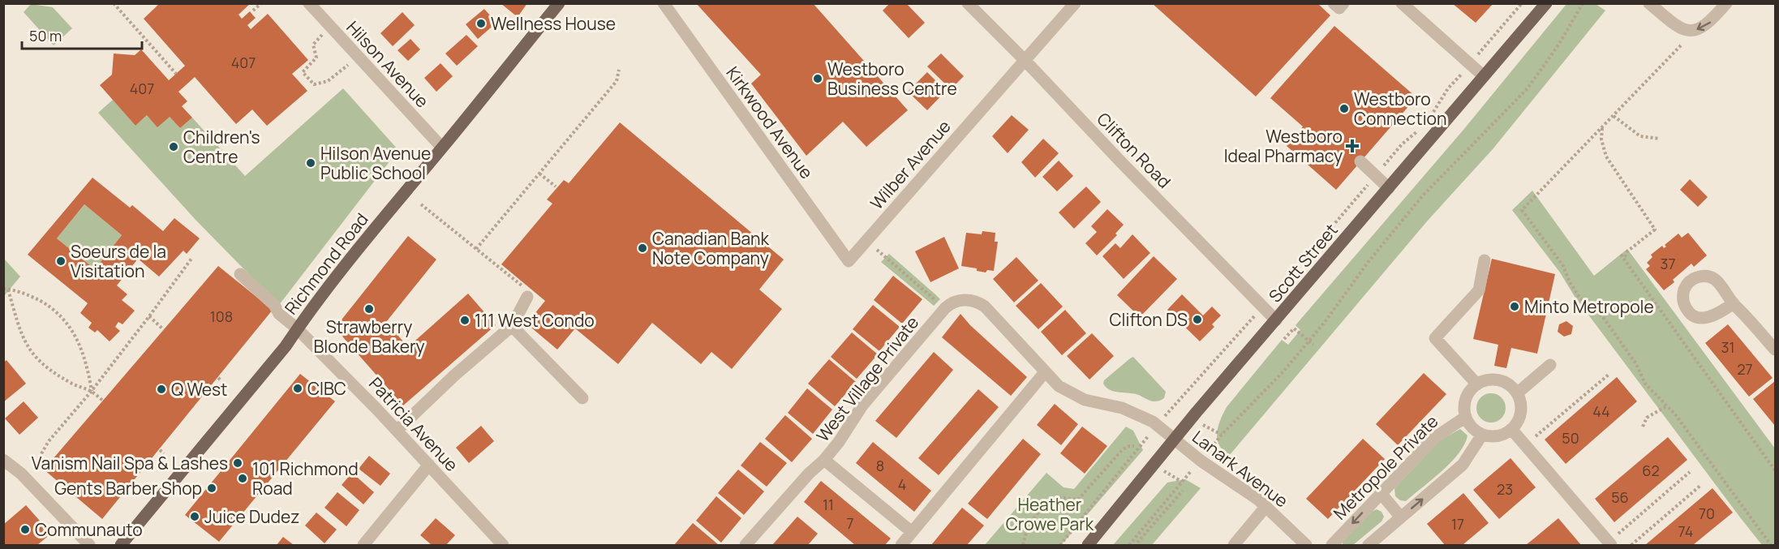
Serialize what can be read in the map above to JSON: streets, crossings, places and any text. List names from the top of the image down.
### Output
{
  "streets": {
    "main road": ["Scott Street", "Richmond Road"],
    "street": [
      "Hilson Avenue",
      "Kirkwood Avenue",
      "Clifton Road",
      "Wilber Avenue",
      "West Village Private",
      "Patricia Avenue",
      "Metropole Private",
      "Lanark Avenue"
    ]
  },
  "crossings": [
    ["Hilson Avenue", "Richmond Road"],
    ["Kirkwood Avenue", "Wilber Avenue"],
    ["Clifton Road", "Wilber Avenue"],
    ["Clifton Road", "Scott Street"],
    ["Scott Street", "Lanark Avenue"],
    ["Richmond Road", "Patricia Avenue"]
  ],
  "parks": ["Heather Crowe Park"],
  "places": {
    "other": [
      "Wellness House",
      "Westboro Business Centre",
      "Westboro Connection",
      "Children's Centre",
      "Hilson Avenue Public School",
      "Canadian Bank Note Company",
      "Soeurs de la Visitation",
      "Minto Metropole",
      "Strawberry Blonde Bakery",
      "Clifton DS",
      "111 West Condo",
      "CIBC",
      "Q West",
      "Vanism Nail Spa & Lashes",
      "101 Richmond Road",
      "Gents Barber Shop",
      "Juice Dudez",
      "Communauto"
    ],
    "health": ["Westboro Ideal Pharmacy"]
  },
  "house_numbers": [
    "407",
    "407",
    "37",
    "108",
    "31",
    "27",
    "44",
    "50",
    "8",
    "62",
    "4",
    "23",
    "56",
    "11",
    "70",
    "7",
    "17",
    "74"
  ],
  "scale_bar": "50 m"
}
